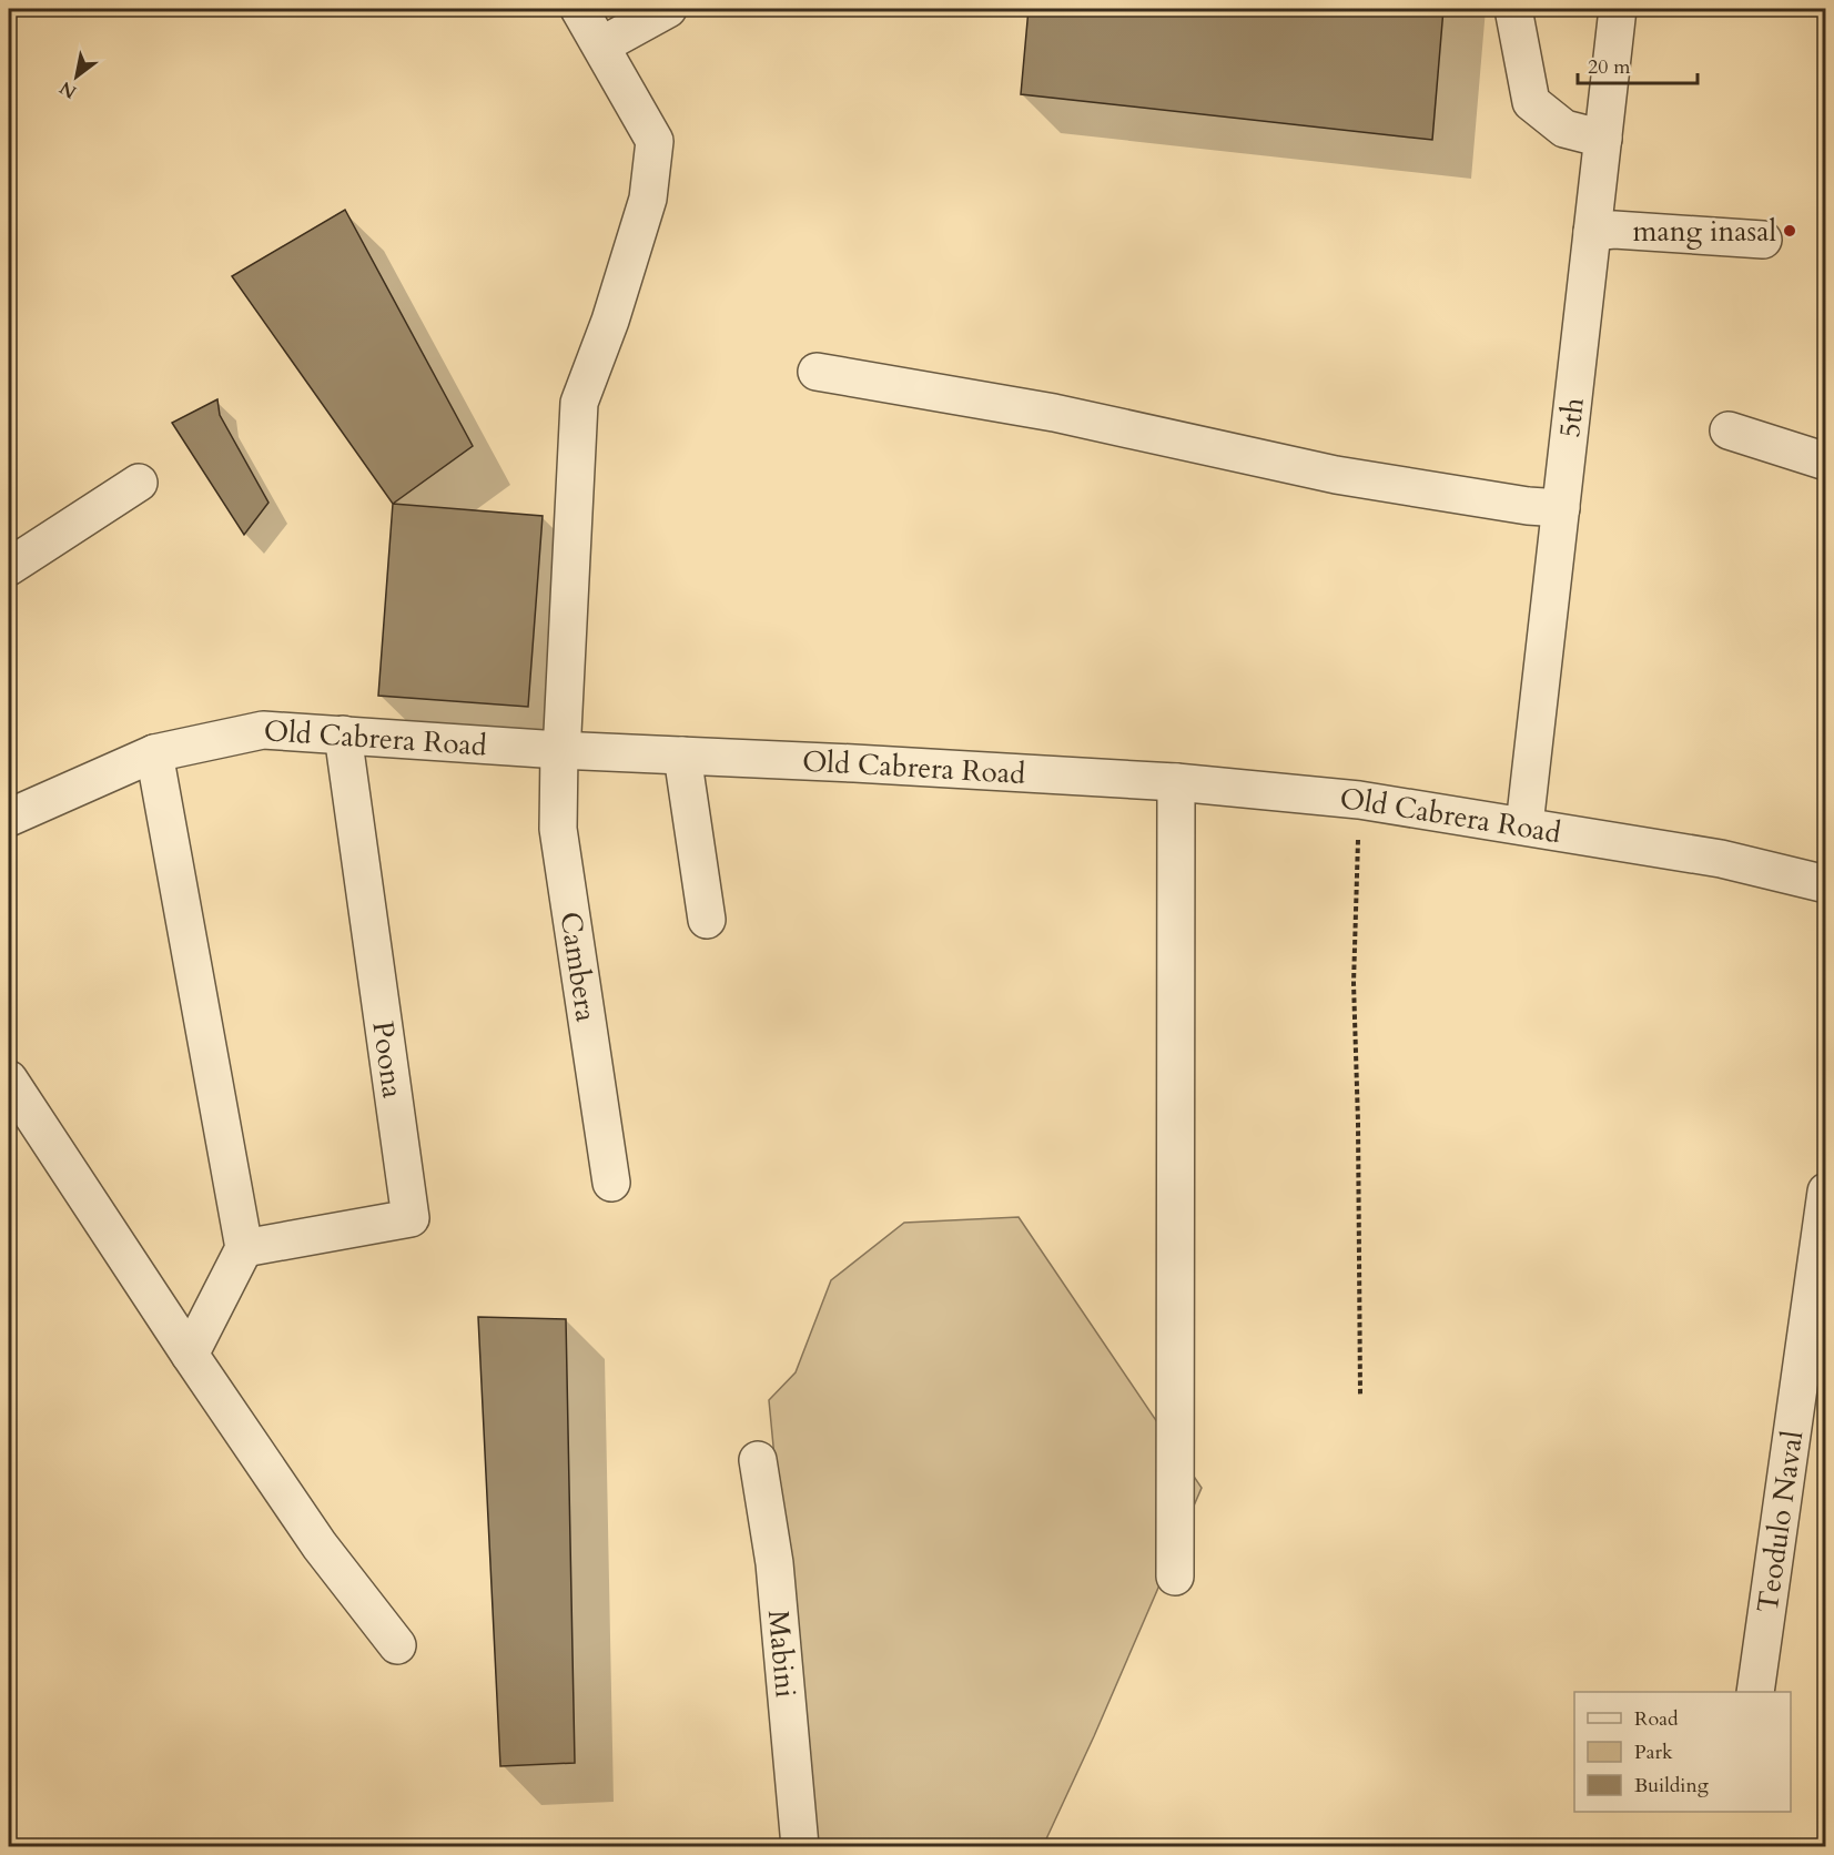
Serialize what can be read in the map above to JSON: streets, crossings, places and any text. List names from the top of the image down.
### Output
{
  "streets": {
    "street": [
      "5th",
      "Old Cabrera Road",
      "Cambera",
      "Poona",
      "Teodulo Naval",
      "Mabini"
    ]
  },
  "crossings": [
    ["5th", "Old Cabrera Road"],
    ["Old Cabrera Road", "Cambera"],
    ["Old Cabrera Road", "Poona"]
  ],
  "places": ["mang inasal"],
  "legend": ["Road", "Park", "Building"],
  "scale_bar": "20 m",
  "north": "bottom left"
}
